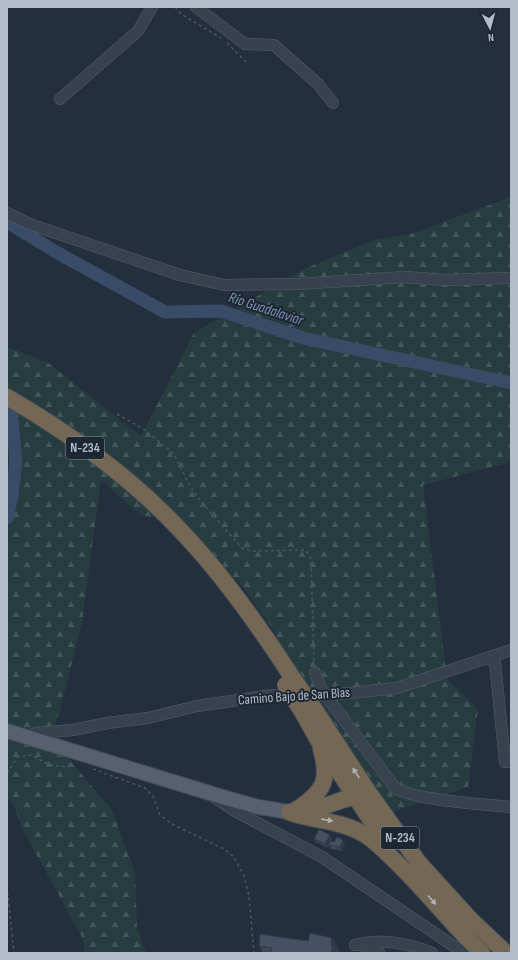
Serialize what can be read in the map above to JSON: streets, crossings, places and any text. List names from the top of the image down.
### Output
{
  "streets": {
    "highway": ["N-234"],
    "street": ["Camino Bajo de San Blas"]
  },
  "water": ["Río Guadalaviar"],
  "north": "bottom"
}
